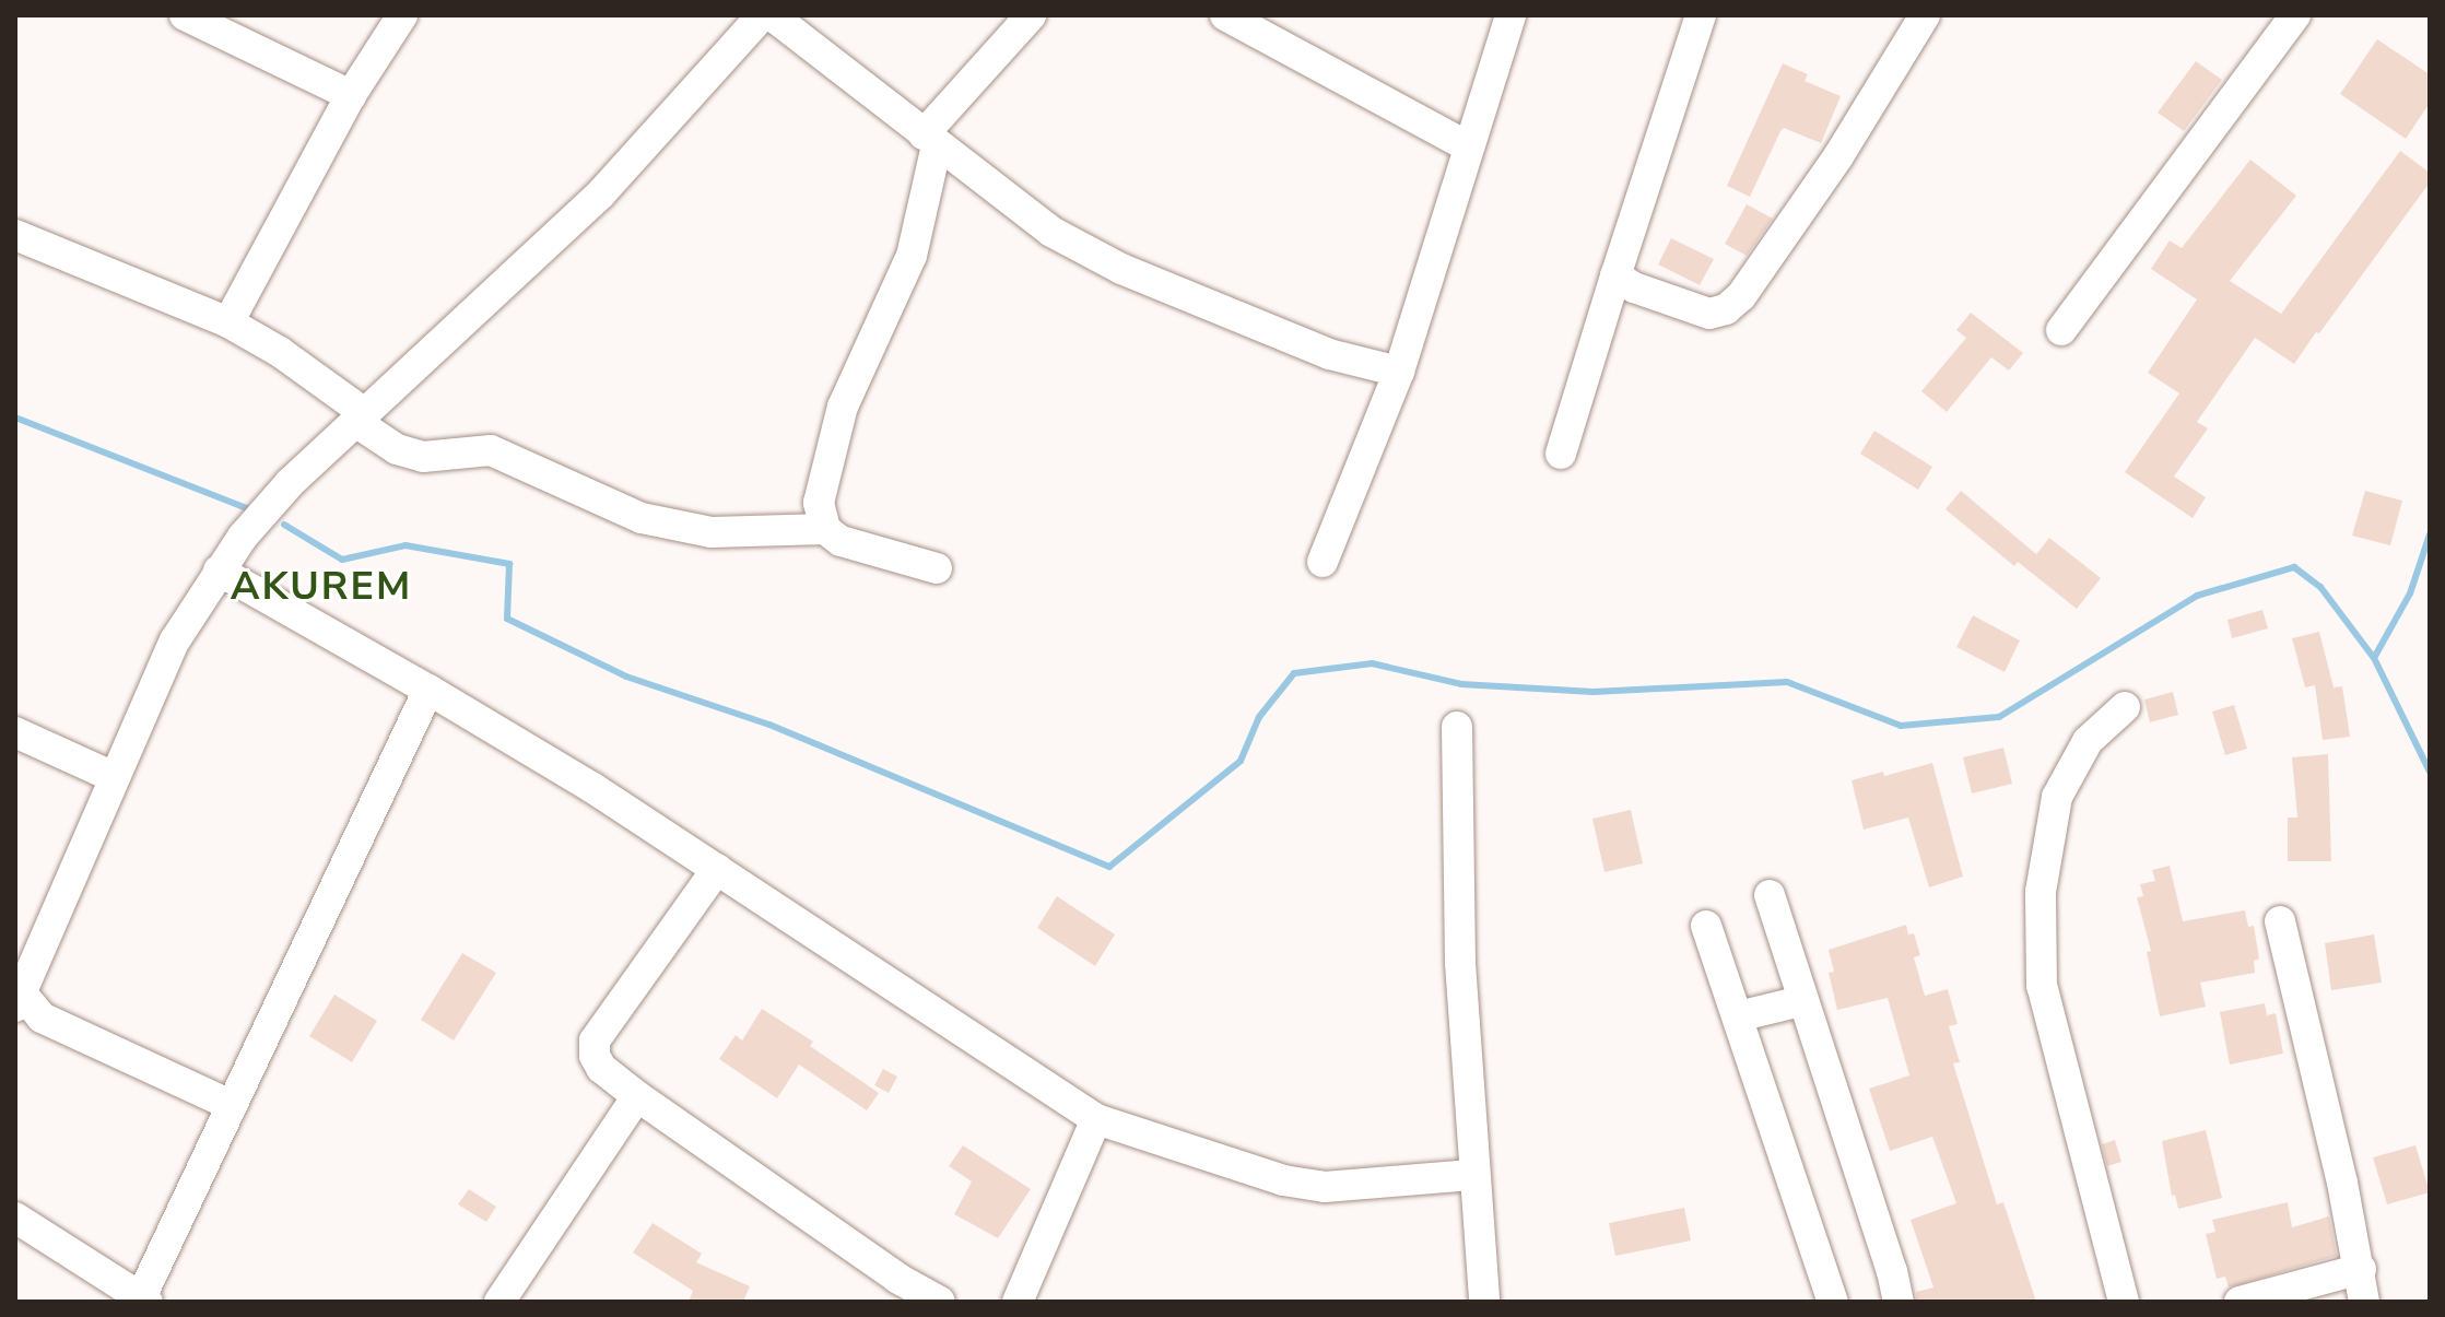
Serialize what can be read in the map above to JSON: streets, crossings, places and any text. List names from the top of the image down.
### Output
{
  "districts": ["AKUREM"]
}
